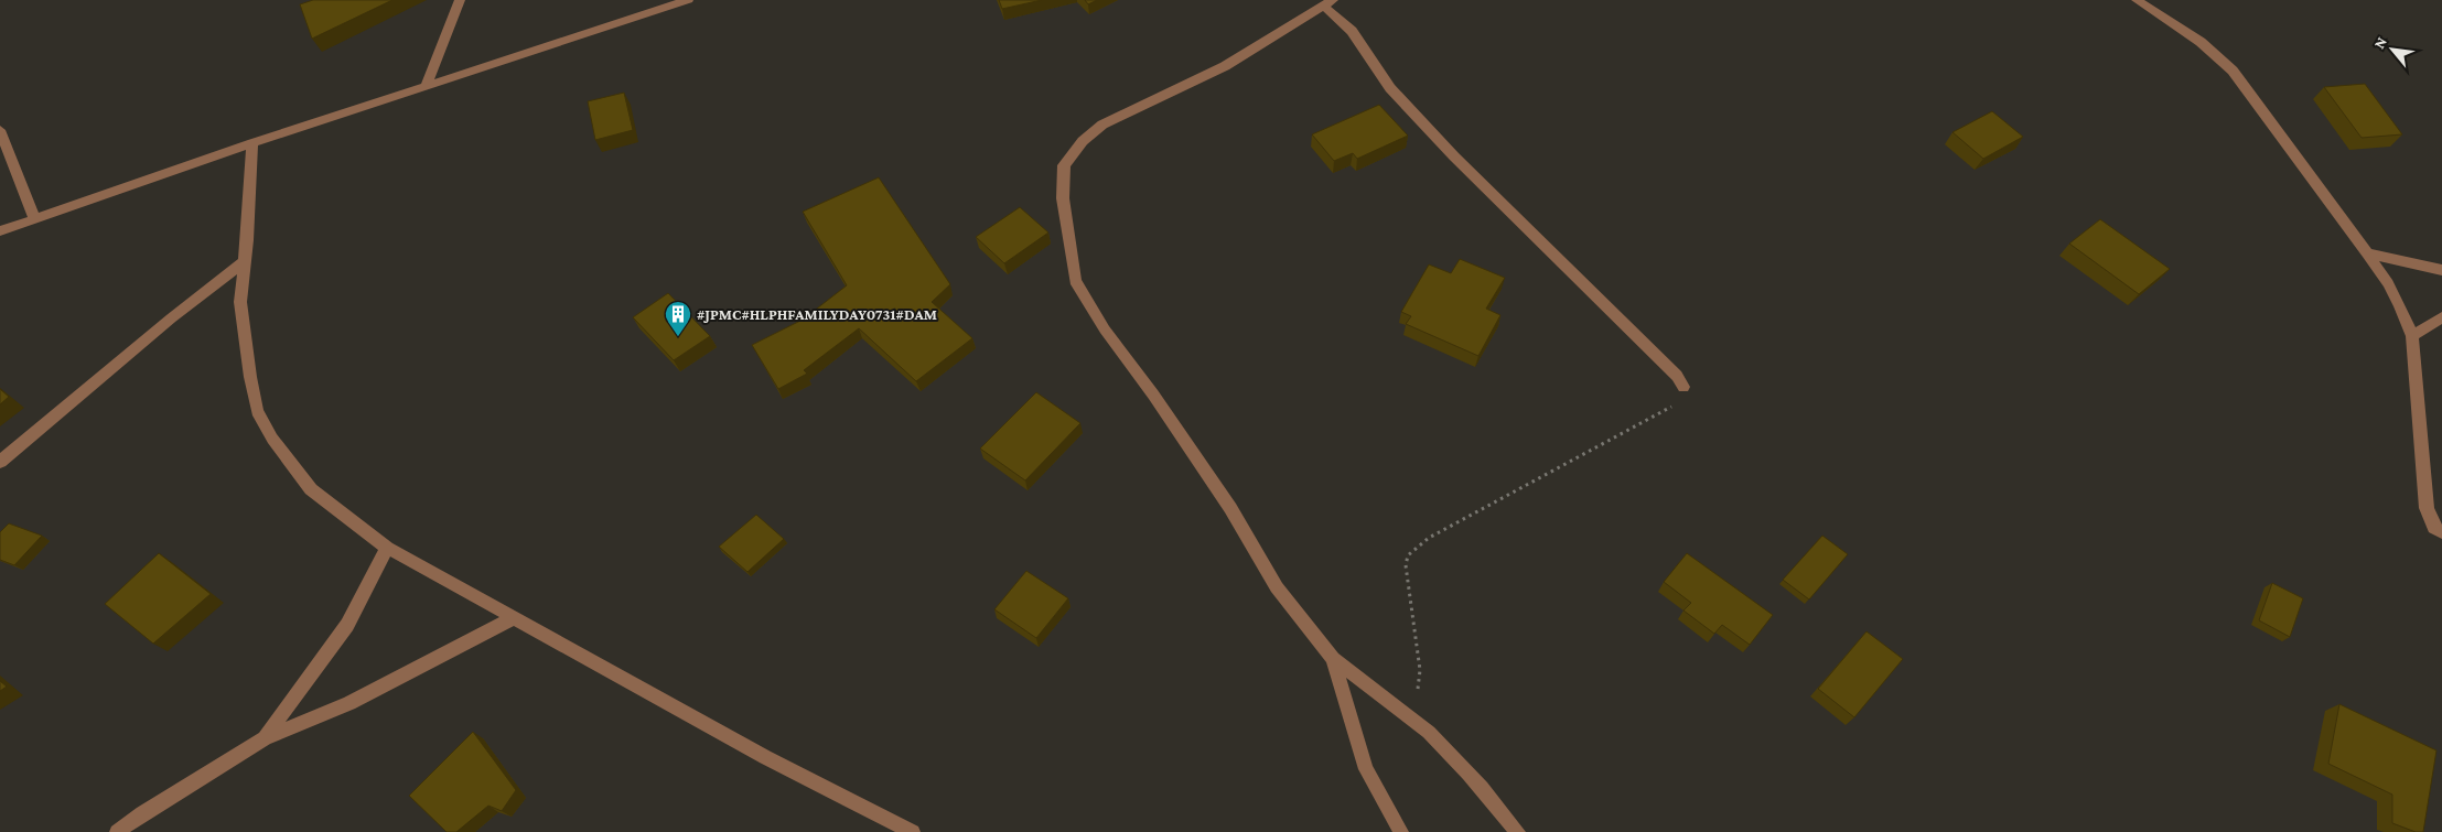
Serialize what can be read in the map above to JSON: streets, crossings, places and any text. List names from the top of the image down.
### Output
{
  "places": {
    "building": ["#JPMC#HLPHFAMILYDAY0731#DAM"]
  },
  "north": "top left"
}
